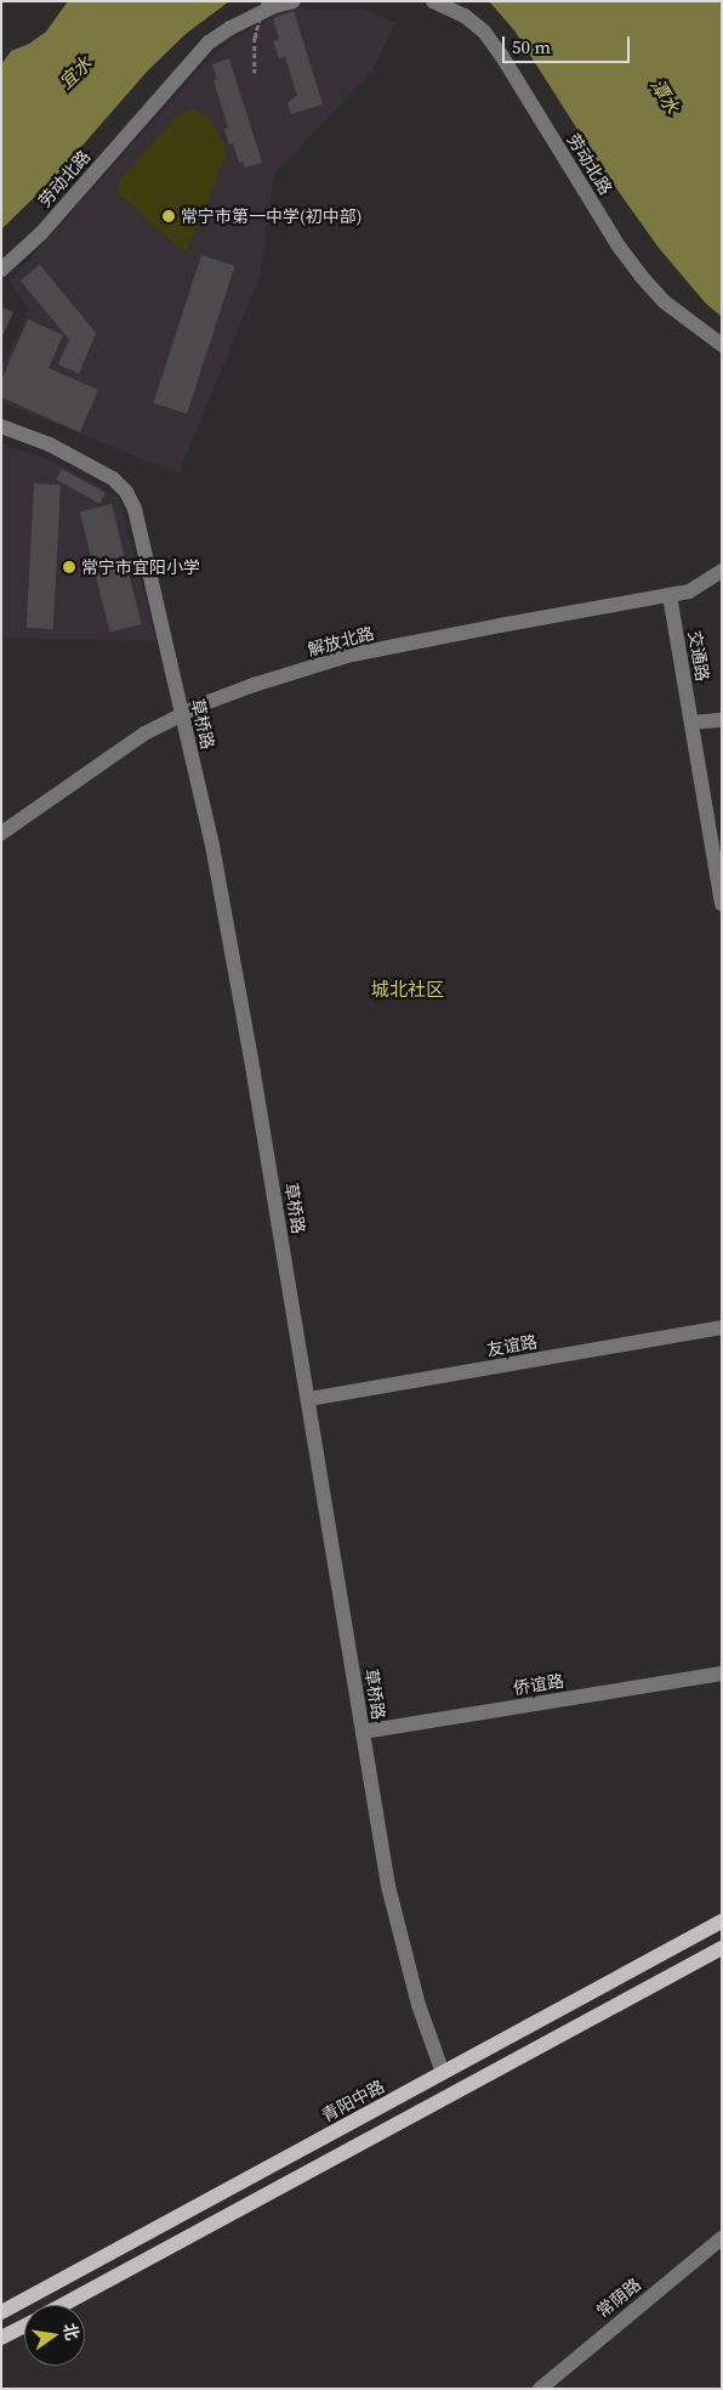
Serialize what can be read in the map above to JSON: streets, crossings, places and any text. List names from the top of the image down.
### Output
{
  "streets": {
    "main road": ["青阳中路"],
    "street": [
      "劳动北路",
      "解放北路",
      "交通路",
      "草桥路",
      "友谊路",
      "侨谊路",
      "常荫路"
    ]
  },
  "crossings": [
    ["解放北路", "交通路"],
    ["解放北路", "草桥路"],
    ["草桥路", "友谊路"],
    ["草桥路", "侨谊路"],
    ["草桥路", "青阳中路"]
  ],
  "districts": ["城北社区"],
  "water": ["宜水", "潭水"],
  "places": ["常宁市第一中学(初中部)", "常宁市宜阳小学"],
  "scale_bar": "50 m",
  "north": "right"
}
